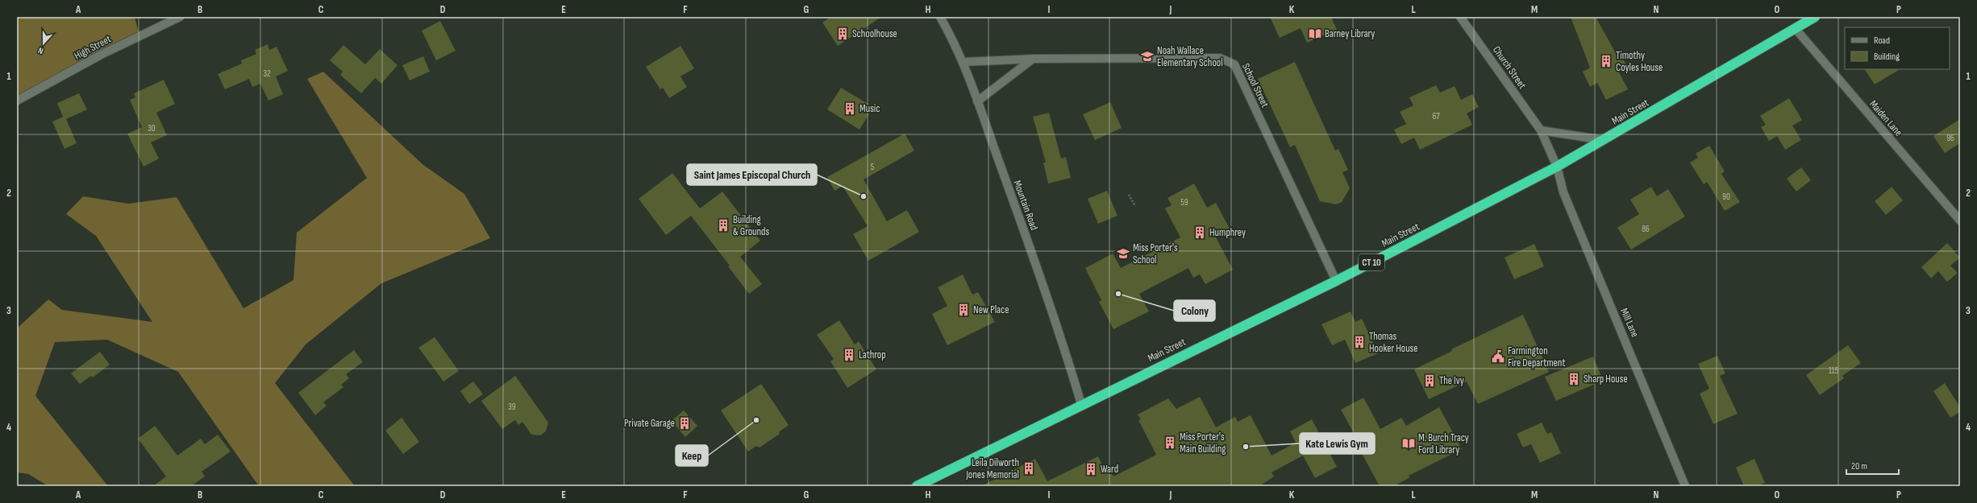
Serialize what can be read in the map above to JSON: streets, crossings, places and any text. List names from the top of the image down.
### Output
{
  "streets": {
    "highway": ["Main Street", "CT 10"],
    "street": [
      "High Street",
      "Church Street",
      "School Street",
      "Maiden Lane",
      "Mountain Road",
      "Mill Lane"
    ]
  },
  "crossings": [
    ["Church Street", "Main Street"],
    ["Church Street", "Mill Lane"],
    ["School Street", "Main Street"],
    ["School Street", "Mountain Road"],
    ["Main Street", "Maiden Lane"],
    ["Main Street", "Mountain Road"],
    ["Main Street", "Mill Lane"]
  ],
  "places": {
    "building": [
      "Schoolhouse",
      "Timothy Coyles House",
      "Music",
      "Building & Grounds",
      "Humphrey",
      "New Place",
      "Thomas Hooker House",
      "Lathrop",
      "Sharp House",
      "The Ivy",
      "Private Garage",
      "Miss Porter's Main Building",
      "Leila Dilworth Jones Memorial",
      "Ward"
    ],
    "library": ["Barney Library", "M. Burch Tracy Ford Library"],
    "school or university": ["Noah Wallace Elementary School", "Miss Porter's School"],
    "other": [
      "Saint James Episcopal Church",
      "Colony",
      "Keep",
      "Kate Lewis Gym"
    ],
    "public building": ["Farmington Fire Department"]
  },
  "house_numbers": [
    "32",
    "67",
    "30",
    "96",
    "5",
    "90",
    "59",
    "86",
    "115",
    "39"
  ],
  "legend": ["Road", "Building"],
  "scale_bar": "20 m",
  "north": "bottom",
  "grid": {
    "columns": [
      "A",
      "B",
      "C",
      "D",
      "E",
      "F",
      "G",
      "H",
      "I",
      "J",
      "K",
      "L",
      "M",
      "N",
      "O",
      "P"
    ],
    "rows": [
      "1",
      "2",
      "3",
      "4"
    ]
  }
}
